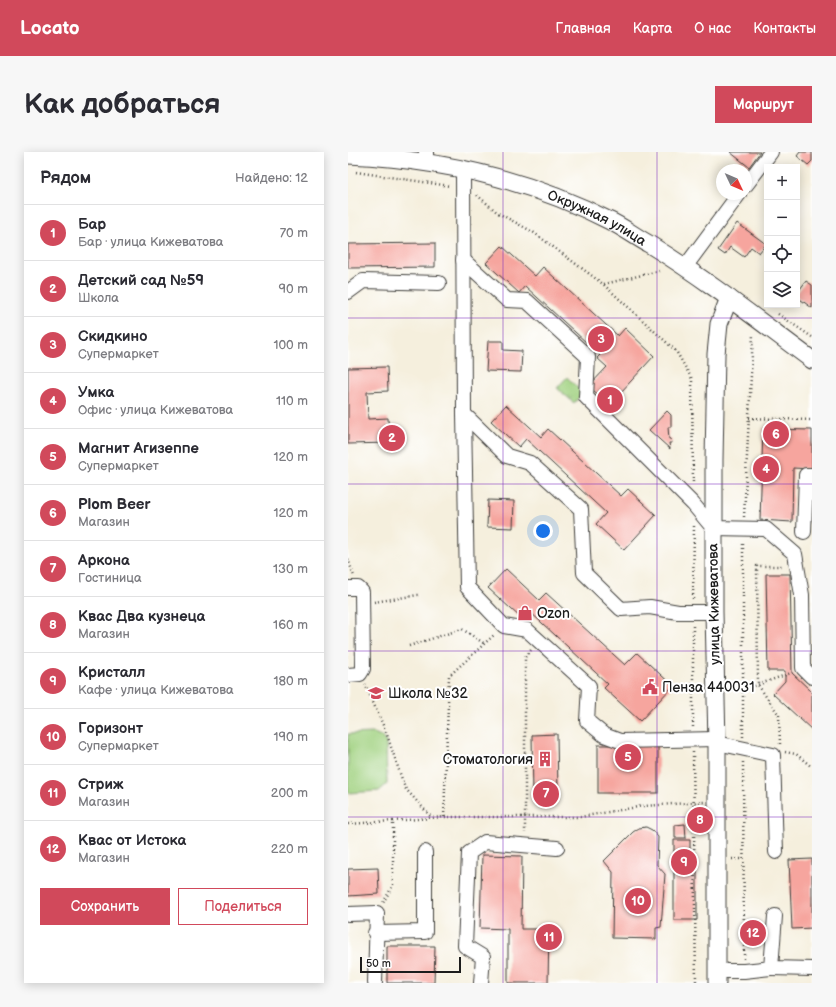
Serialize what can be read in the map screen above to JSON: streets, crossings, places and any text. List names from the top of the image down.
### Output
{
  "streets": {
    "main road": ["Окружная улица", "улица Кижеватова"]
  },
  "crossings": [
    ["Окружная улица", "улица Кижеватова"]
  ],
  "places": {
    "shop": ["Ozon"],
    "public building": ["Пенза 440031"],
    "school or university": ["Школа №32"],
    "building": ["Стоматология"]
  },
  "scale_bar": "50 m",
  "north": "bottom right",
  "page": {
    "header": "Locato",
    "nav": [
      "Главная",
      "Карта",
      "О нас",
      "Контакты"
    ],
    "buttons": [
      "Маршрут",
      ["Сохранить", "Поделиться"]
    ],
    "title": "Как добраться",
    "heading": ["Рядом", "Найдено: 12"],
    "map_buttons": ["+", "−"],
    "list": [
      {
        "mark": "1",
        "name": "Бар",
        "note": "Бар · улица Кижеватова",
        "value": "70 m"
      },
      {
        "mark": "2",
        "name": "Детский сад №59",
        "note": "Школа",
        "value": "90 m"
      },
      {
        "mark": "3",
        "name": "Скидкино",
        "note": "Супермаркет",
        "value": "100 m"
      },
      {
        "mark": "4",
        "name": "Умка",
        "note": "Офис · улица Кижеватова",
        "value": "110 m"
      },
      {
        "mark": "5",
        "name": "Магнит Агизеппе",
        "note": "Супермаркет",
        "value": "120 m"
      },
      {
        "mark": "6",
        "name": "Plom Beer",
        "note": "Магазин",
        "value": "120 m"
      },
      {
        "mark": "7",
        "name": "Аркона",
        "note": "Гостиница",
        "value": "130 m"
      },
      {
        "mark": "8",
        "name": "Квас Два кузнеца",
        "note": "Магазин",
        "value": "160 m"
      },
      {
        "mark": "9",
        "name": "Кристалл",
        "note": "Кафе · улица Кижеватова",
        "value": "180 m"
      },
      {
        "mark": "10",
        "name": "Горизонт",
        "note": "Супермаркет",
        "value": "190 m"
      },
      {
        "mark": "11",
        "name": "Стриж",
        "note": "Магазин",
        "value": "200 m"
      },
      {
        "mark": "12",
        "name": "Квас от Истока",
        "note": "Магазин",
        "value": "220 m"
      }
    ],
    "pins": [
      "3",
      "1",
      "6",
      "2",
      "4",
      "5",
      "7",
      "8",
      "9",
      "10",
      "12",
      "11"
    ],
    "scale": "50 m"
  }
}
